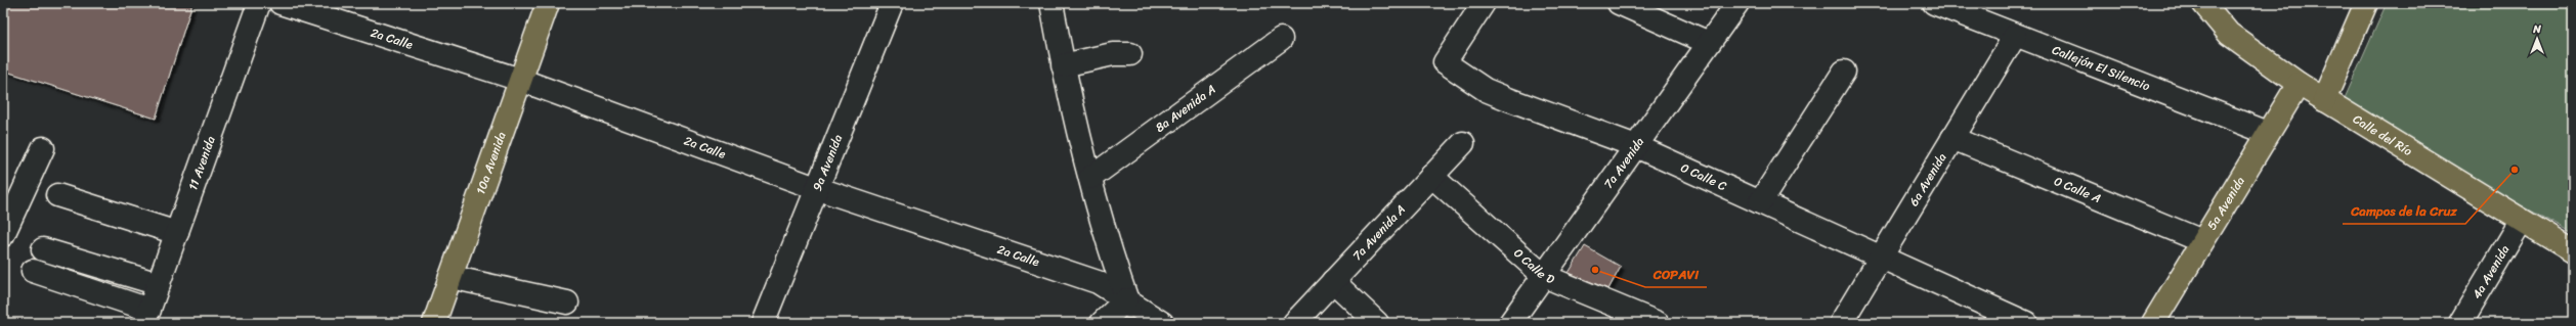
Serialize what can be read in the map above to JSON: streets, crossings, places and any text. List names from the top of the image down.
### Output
{
  "streets": {
    "main road": ["Calle del Río", "10a Avenida", "5a Avenida"],
    "street": [
      "2a Calle",
      "Callejón El Silencio",
      "8a Avenida A",
      "11 Avenida",
      "9a Avenida",
      "7a Avenida",
      "0 Calle C",
      "6a Avenida",
      "0 Calle A",
      "7a Avenida A",
      "0 Calle D",
      "4a Avenida"
    ]
  },
  "crossings": [
    ["2a Calle", "9a Avenida"],
    ["2a Calle", "10a Avenida"],
    ["Callejón El Silencio", "6a Avenida"],
    ["Callejón El Silencio", "5a Avenida"],
    ["Calle del Río", "5a Avenida"],
    ["Calle del Río", "4a Avenida"],
    ["7a Avenida", "0 Calle C"],
    ["7a Avenida", "0 Calle D"],
    ["0 Calle C", "6a Avenida"],
    ["6a Avenida", "0 Calle A"],
    ["0 Calle A", "5a Avenida"],
    ["7a Avenida A", "0 Calle D"]
  ],
  "places": ["Campos de la Cruz", "COPAVI"],
  "north": "top"
}
